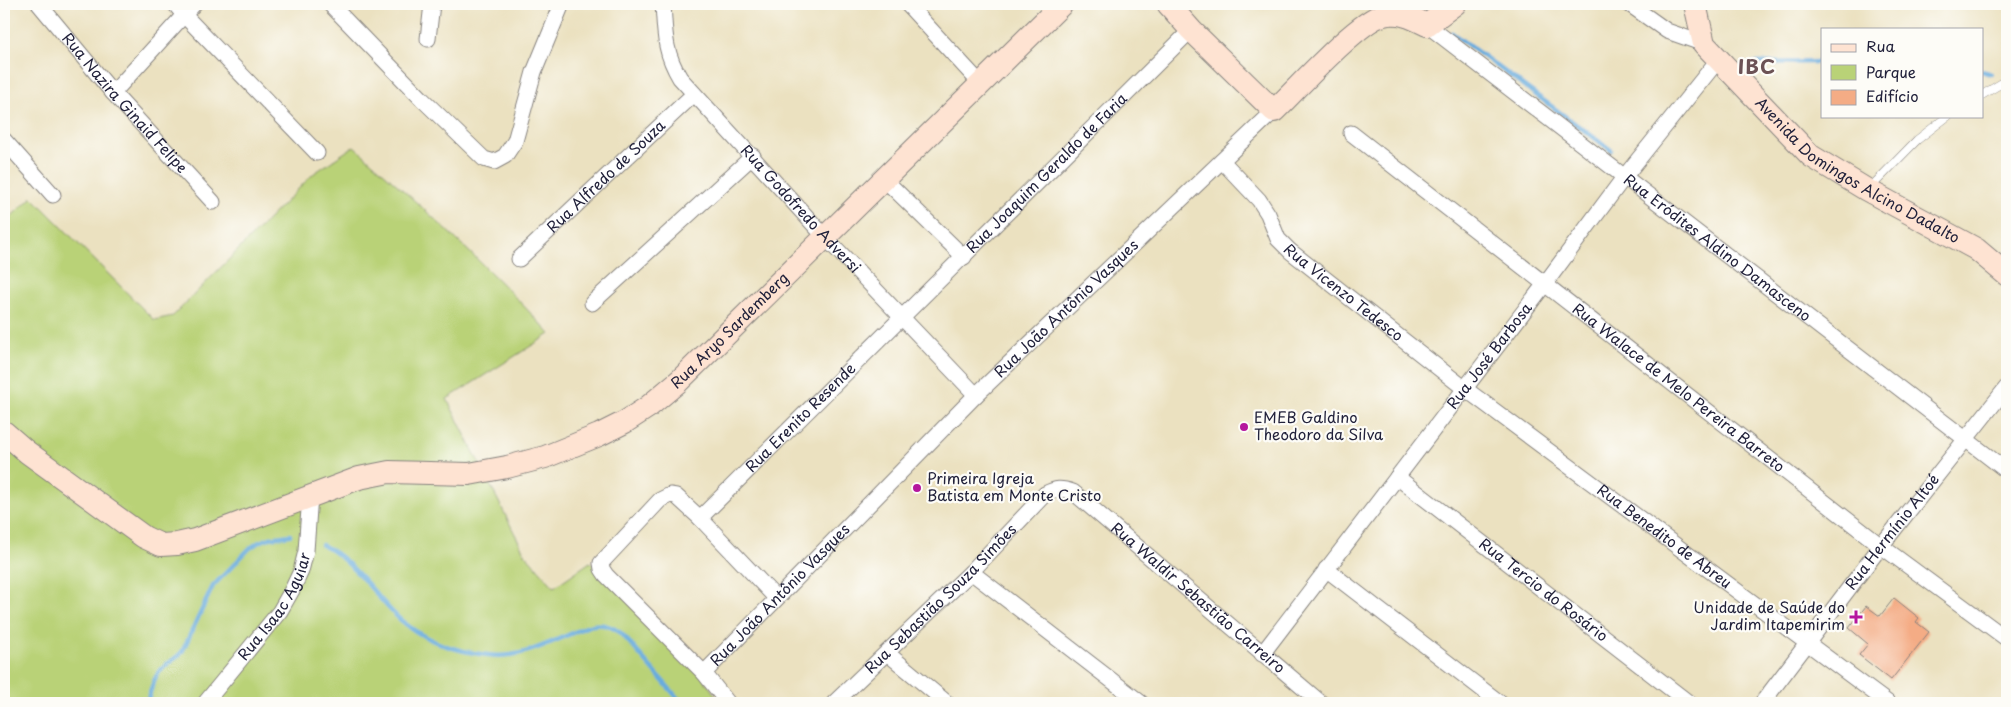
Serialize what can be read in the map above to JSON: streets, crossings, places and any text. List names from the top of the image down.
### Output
{
  "streets": {
    "street": [
      "Rua Nazira Ginaid Felipe",
      "Avenida Domingos Alcino Dadalto",
      "Rua Joaquim Geraldo de Faria",
      "Rua Alfredo de Souza",
      "Rua Godofredo Adversi",
      "Rua Eródites Aldino Damasceno",
      "Rua Vicenzo Tedesco",
      "Rua João Antônio Vasques",
      "Rua Aryo Sardemberg",
      "Rua José Barbosa",
      "Rua Walace de Melo Pereira Barreto",
      "Rua Erenito Resende",
      "Rua Hermínio Altoé",
      "Rua Benedito de Abreu",
      "Rua Tercio do Rosário",
      "Rua Waldir Sebastião Carreiro",
      "Rua Sebastião Souza Simões",
      "Rua Isaac Aguiar"
    ]
  },
  "crossings": [
    ["Avenida Domingos Alcino Dadalto", "Rua José Barbosa"],
    ["Rua Joaquim Geraldo de Faria", "Rua Godofredo Adversi"],
    ["Rua Joaquim Geraldo de Faria", "Rua Erenito Resende"],
    ["Rua Alfredo de Souza", "Rua Godofredo Adversi"],
    ["Rua Godofredo Adversi", "Rua João Antônio Vasques"],
    ["Rua Godofredo Adversi", "Rua Aryo Sardemberg"],
    ["Rua Godofredo Adversi", "Rua Erenito Resende"],
    ["Rua Eródites Aldino Damasceno", "Rua João Antônio Vasques"],
    ["Rua Eródites Aldino Damasceno", "Rua José Barbosa"],
    ["Rua Eródites Aldino Damasceno", "Rua Hermínio Altoé"],
    ["Rua Vicenzo Tedesco", "Rua João Antônio Vasques"],
    ["Rua Vicenzo Tedesco", "Rua José Barbosa"],
    ["Rua Vicenzo Tedesco", "Rua Benedito de Abreu"],
    ["Rua Aryo Sardemberg", "Rua Isaac Aguiar"],
    ["Rua José Barbosa", "Rua Walace de Melo Pereira Barreto"],
    ["Rua José Barbosa", "Rua Benedito de Abreu"],
    ["Rua José Barbosa", "Rua Tercio do Rosário"],
    ["Rua José Barbosa", "Rua Waldir Sebastião Carreiro"],
    ["Rua Walace de Melo Pereira Barreto", "Rua Hermínio Altoé"],
    ["Rua Hermínio Altoé", "Rua Benedito de Abreu"],
    ["Rua Waldir Sebastião Carreiro", "Rua Sebastião Souza Simões"]
  ],
  "districts": ["IBC"],
  "places": {
    "other": ["EMEB Galdino Theodoro da Silva", "Primeira Igreja Batista em Monte Cristo"],
    "health": ["Unidade de Saúde do Jardim Itapemirim"]
  },
  "legend": ["Rua", "Parque", "Edifício"]
}
